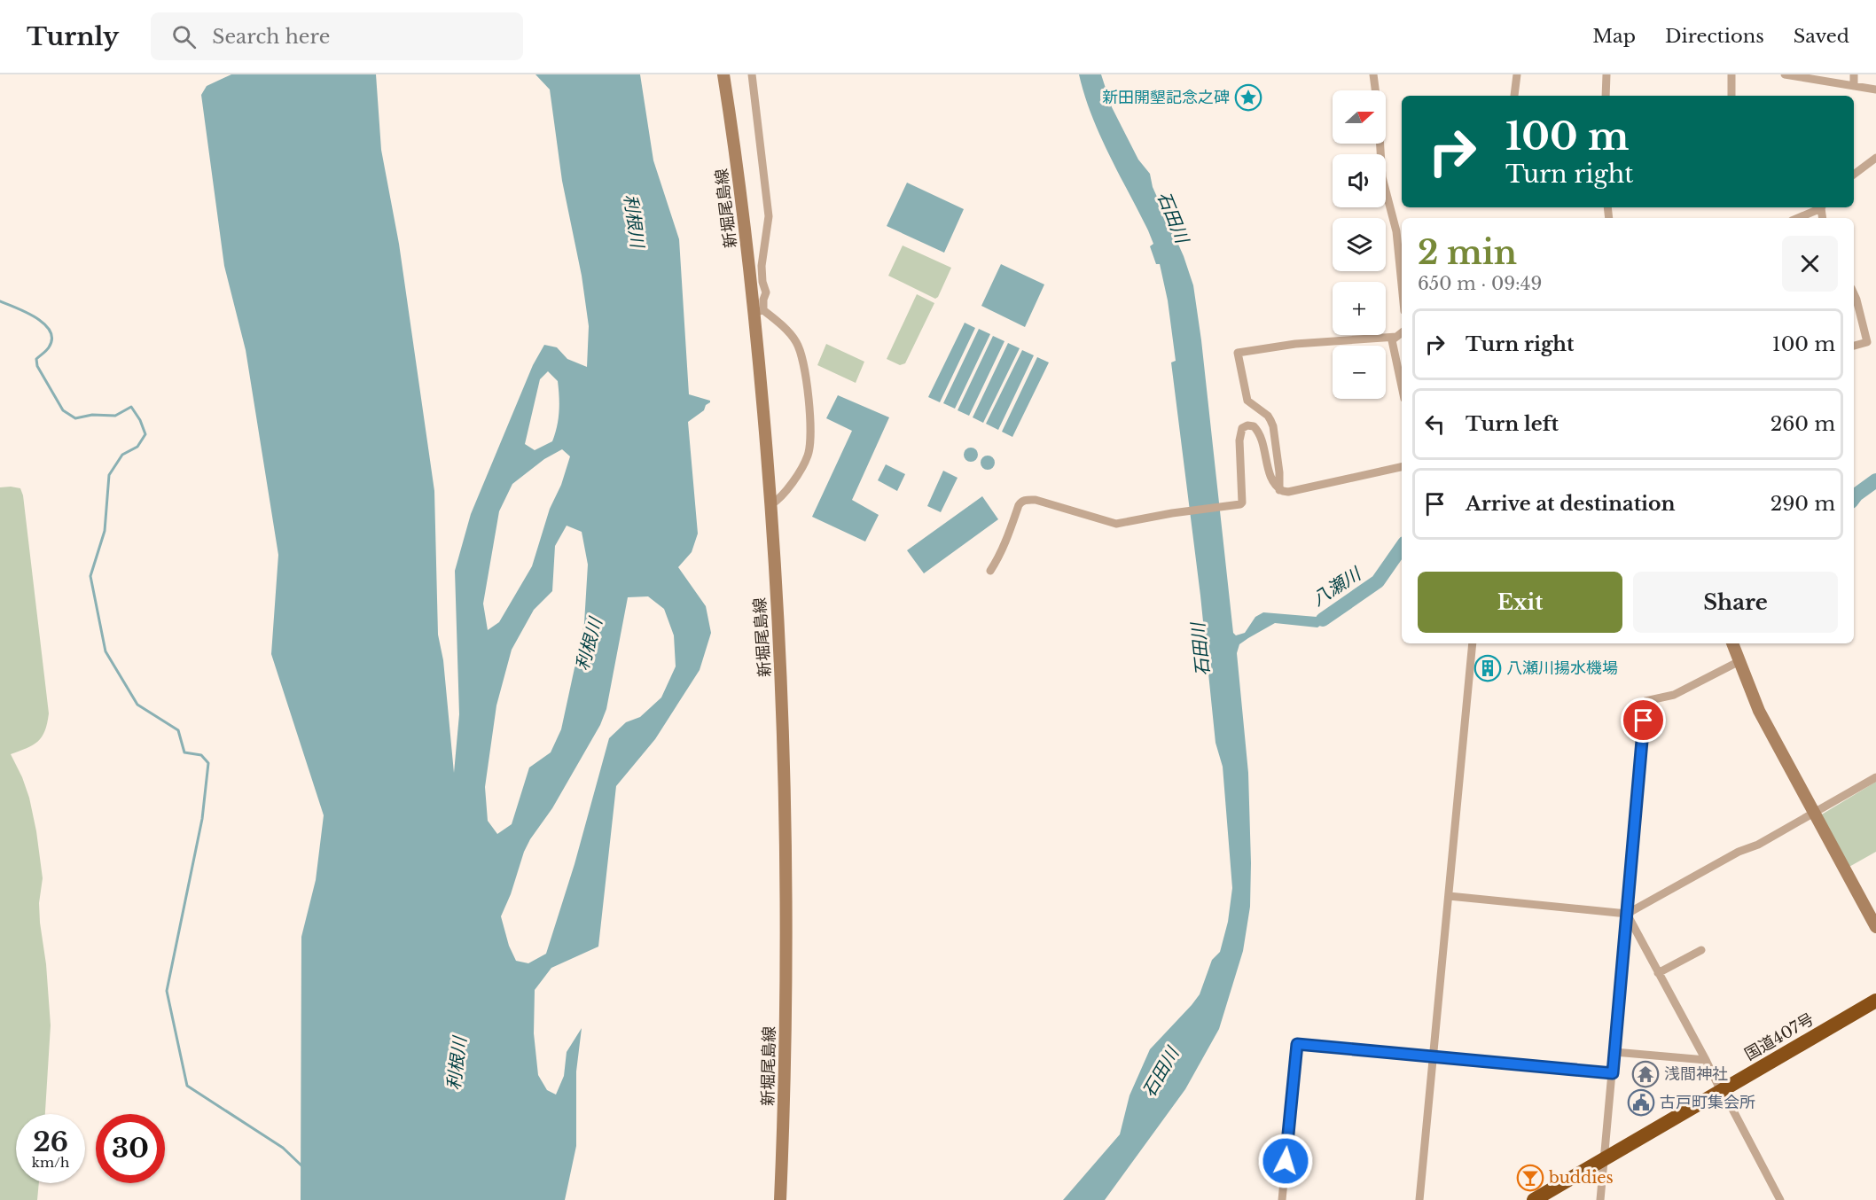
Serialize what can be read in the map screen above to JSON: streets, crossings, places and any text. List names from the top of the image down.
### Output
{
  "streets": {
    "highway": ["国道407号"],
    "main road": ["新堀尾島線"]
  },
  "water": ["石田川", "利根川", "八瀬川"],
  "places": {
    "place": ["新田開墾記念之碑"],
    "building": ["八瀬川揚水機場"],
    "temple": ["浅間神社"],
    "public building": ["古戸町集会所"],
    "bar": ["buddies"]
  },
  "north": "right",
  "page": {
    "header": "Turnly",
    "search": "Search here",
    "nav": ["Map", "Directions", "Saved"],
    "map_buttons": ["+", "−"],
    "turn": ["100 m", "Turn right"],
    "heading": ["2 min", "650 m · 09:49"],
    "list": [
      {
        "name": "Turn right",
        "value": "100 m"
      },
      {
        "name": "Turn left",
        "value": "260 m"
      },
      {
        "name": "Arrive at destination",
        "value": "290 m"
      }
    ],
    "buttons": ["Exit", "Share"],
    "speed": "26 km/h",
    "limit": "30"
  }
}
